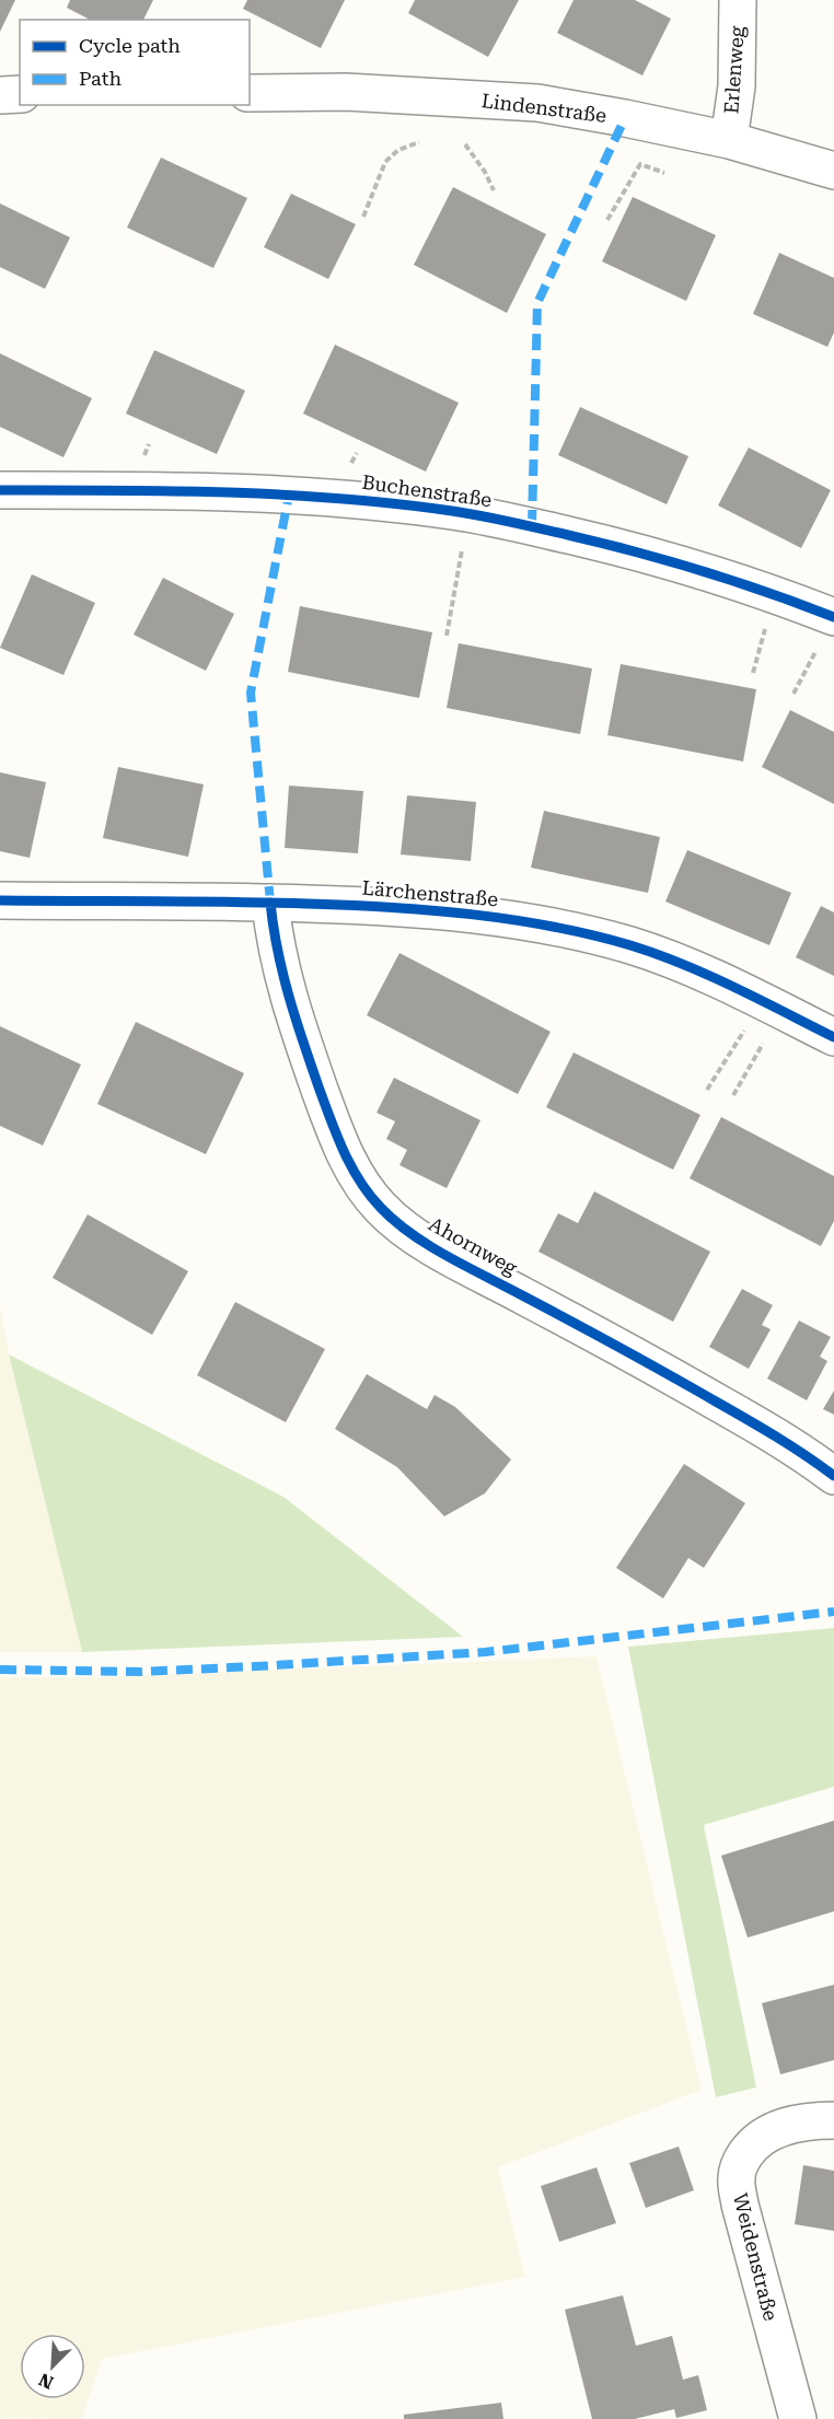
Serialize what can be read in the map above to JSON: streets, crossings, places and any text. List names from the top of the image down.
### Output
{
  "streets": {
    "street": [
      "Erlenweg",
      "Lindenstraße",
      "Buchenstraße",
      "Lärchenstraße",
      "Ahornweg",
      "Weidenstraße"
    ]
  },
  "crossings": [
    ["Erlenweg", "Lindenstraße"],
    ["Lärchenstraße", "Ahornweg"]
  ],
  "legend": ["Cycle path", "Path"],
  "north": "bottom left"
}
